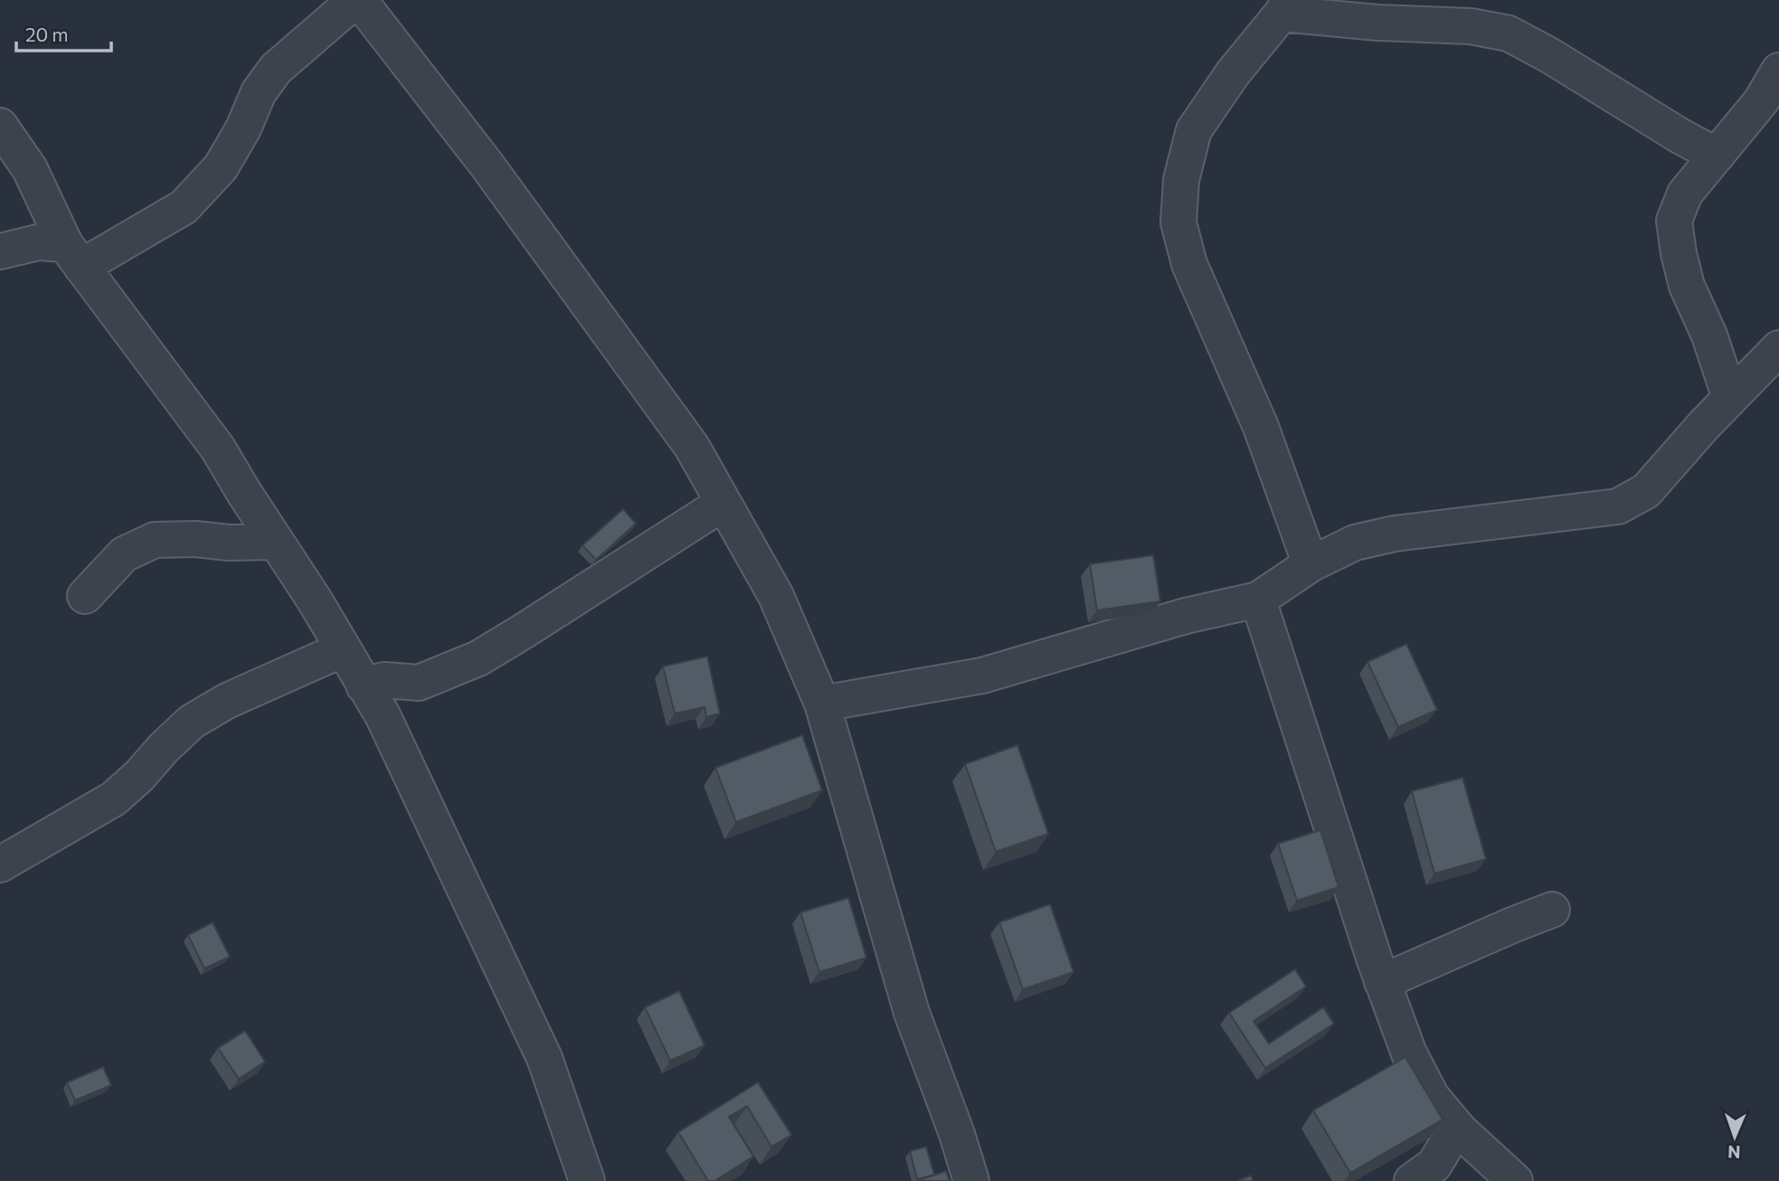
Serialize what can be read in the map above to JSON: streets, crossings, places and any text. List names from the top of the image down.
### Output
{
  "scale_bar": "20 m",
  "north": "bottom"
}
